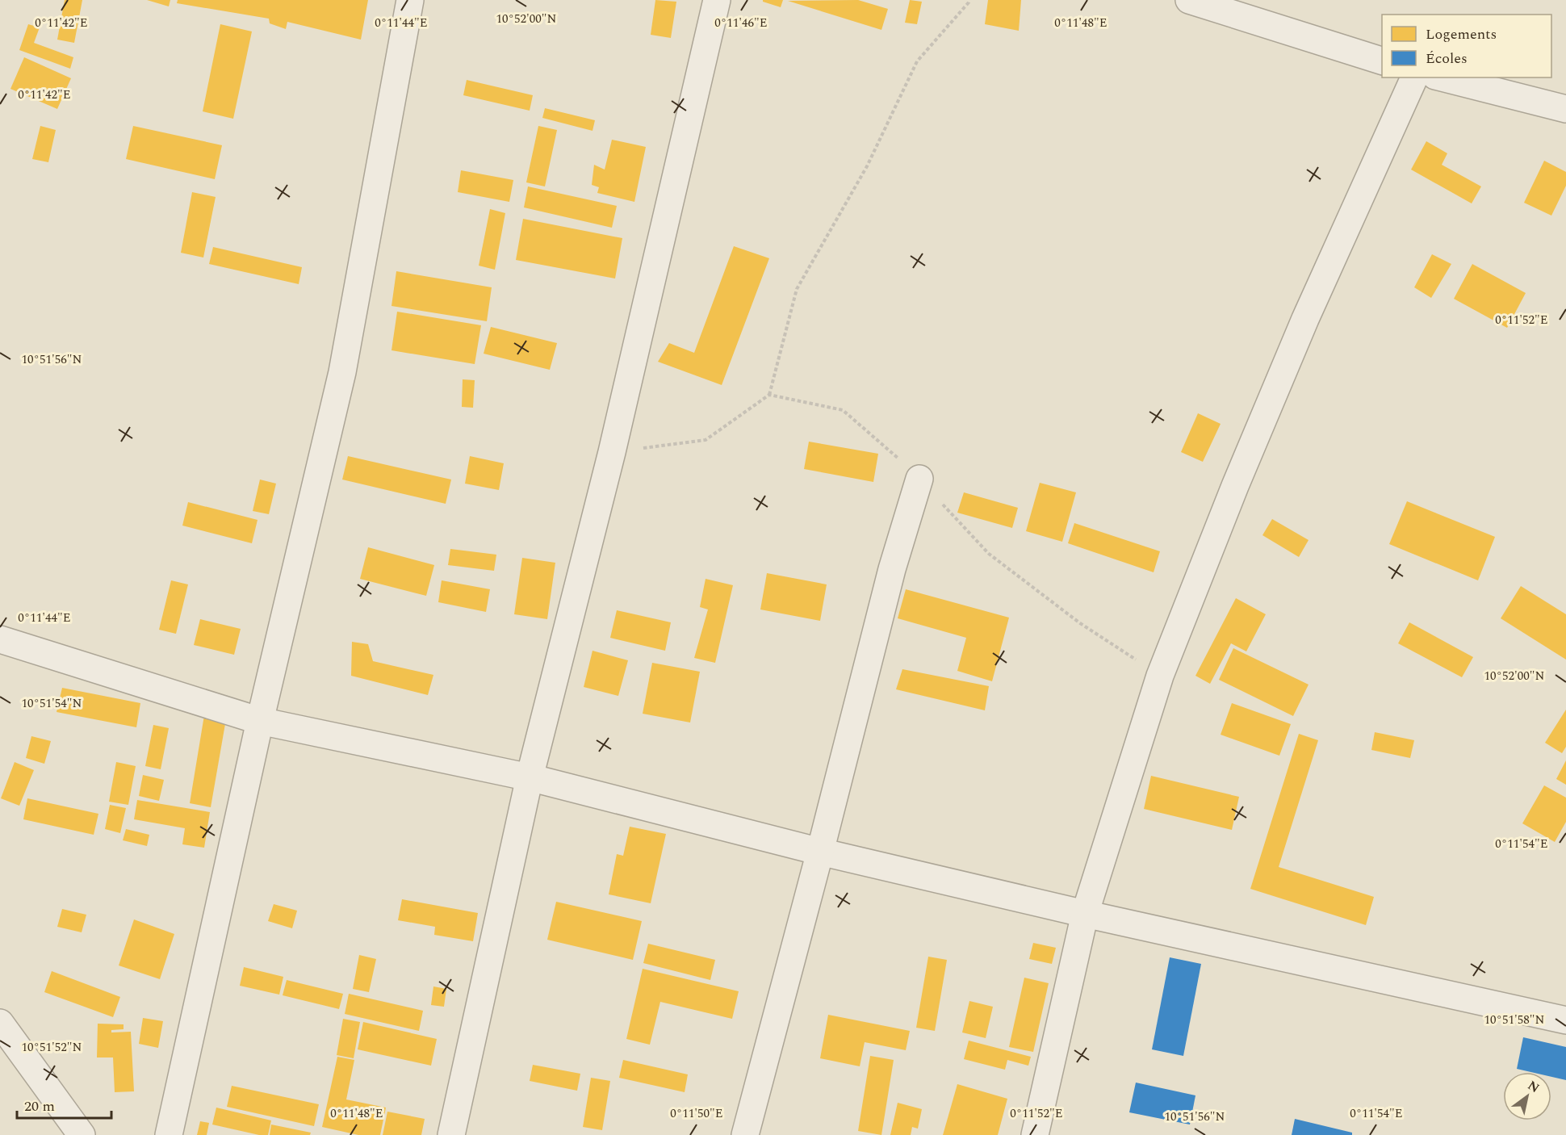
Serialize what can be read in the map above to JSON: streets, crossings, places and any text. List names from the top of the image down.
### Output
{
  "legend": ["Logements", "Écoles"],
  "scale_bar": "20 m",
  "north": "top right",
  "coordinates": [
    "10°52'00\"N",
    "0°11'44\"E",
    "0°11'42\"E",
    "0°11'46\"E",
    "0°11'48\"E",
    "0°11'52\"E",
    "10°51'56\"N",
    "10°51'54\"N",
    "0°11'54\"E",
    "10°51'58\"N",
    "10°51'52\"N",
    "0°11'50\"E"
  ]
}
